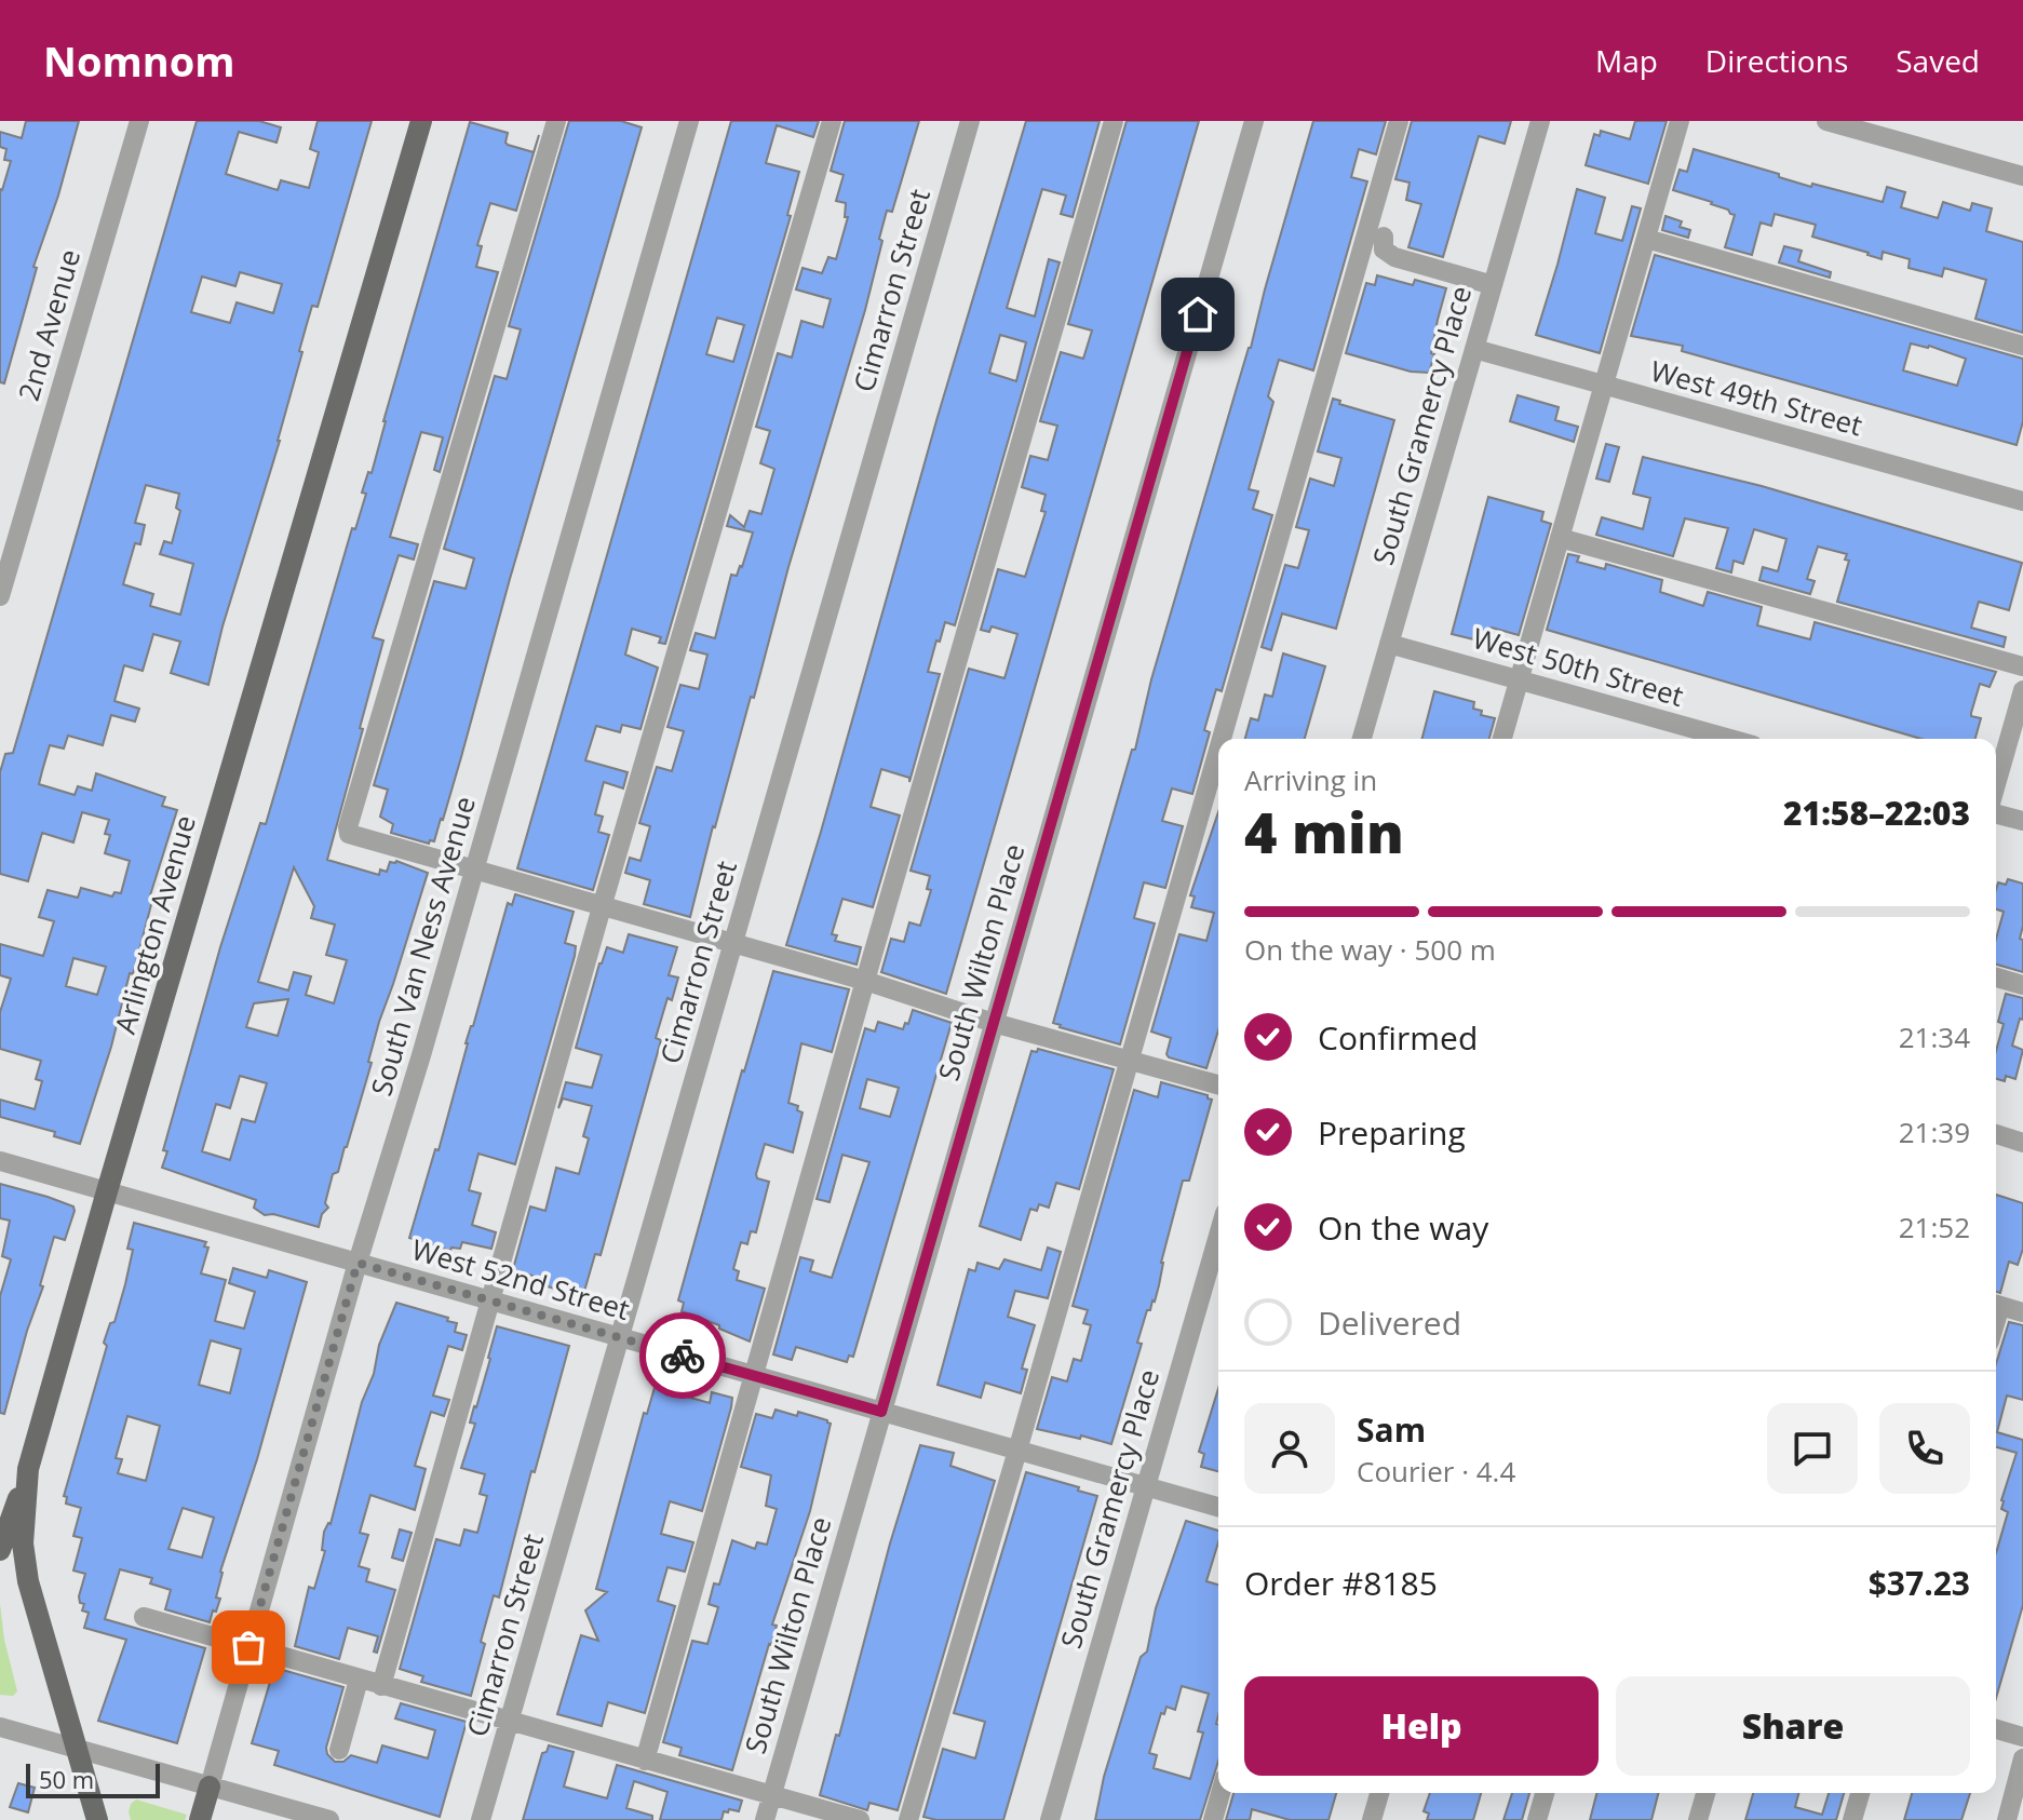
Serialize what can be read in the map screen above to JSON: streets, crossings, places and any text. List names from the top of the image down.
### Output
{
  "streets": {
    "main road": ["Arlington Avenue"],
    "street": [
      "Cimarron Street",
      "2nd Avenue",
      "West 49th Street",
      "South Gramercy Place",
      "West 50th Street",
      "South Van Ness Avenue",
      "South Wilton Place",
      "West 52nd Street"
    ]
  },
  "crossings": [
    ["Cimarron Street", "West 52nd Street"],
    ["West 49th Street", "South Gramercy Place"],
    ["South Gramercy Place", "West 50th Street"],
    ["South Gramercy Place", "West 52nd Street"],
    ["Arlington Avenue", "West 52nd Street"],
    ["South Van Ness Avenue", "West 52nd Street"],
    ["South Wilton Place", "West 52nd Street"]
  ],
  "scale_bar": "50 m",
  "page": {
    "header": "Nomnom",
    "nav": ["Map", "Directions", "Saved"],
    "heading": ["4 min", "Arriving in", "21:58–22:03"],
    "panel": [
      "Sam",
      "Courier · 4.4",
      "Order #8185",
      "$37.23"
    ],
    "bar": "On the way · 500 m",
    "list": [
      ["Confirmed", "21:34"],
      ["Preparing", "21:39"],
      ["On the way", "21:52"],
      "Delivered"
    ],
    "buttons": ["Help", "Share"],
    "scale": "50 m"
  }
}
